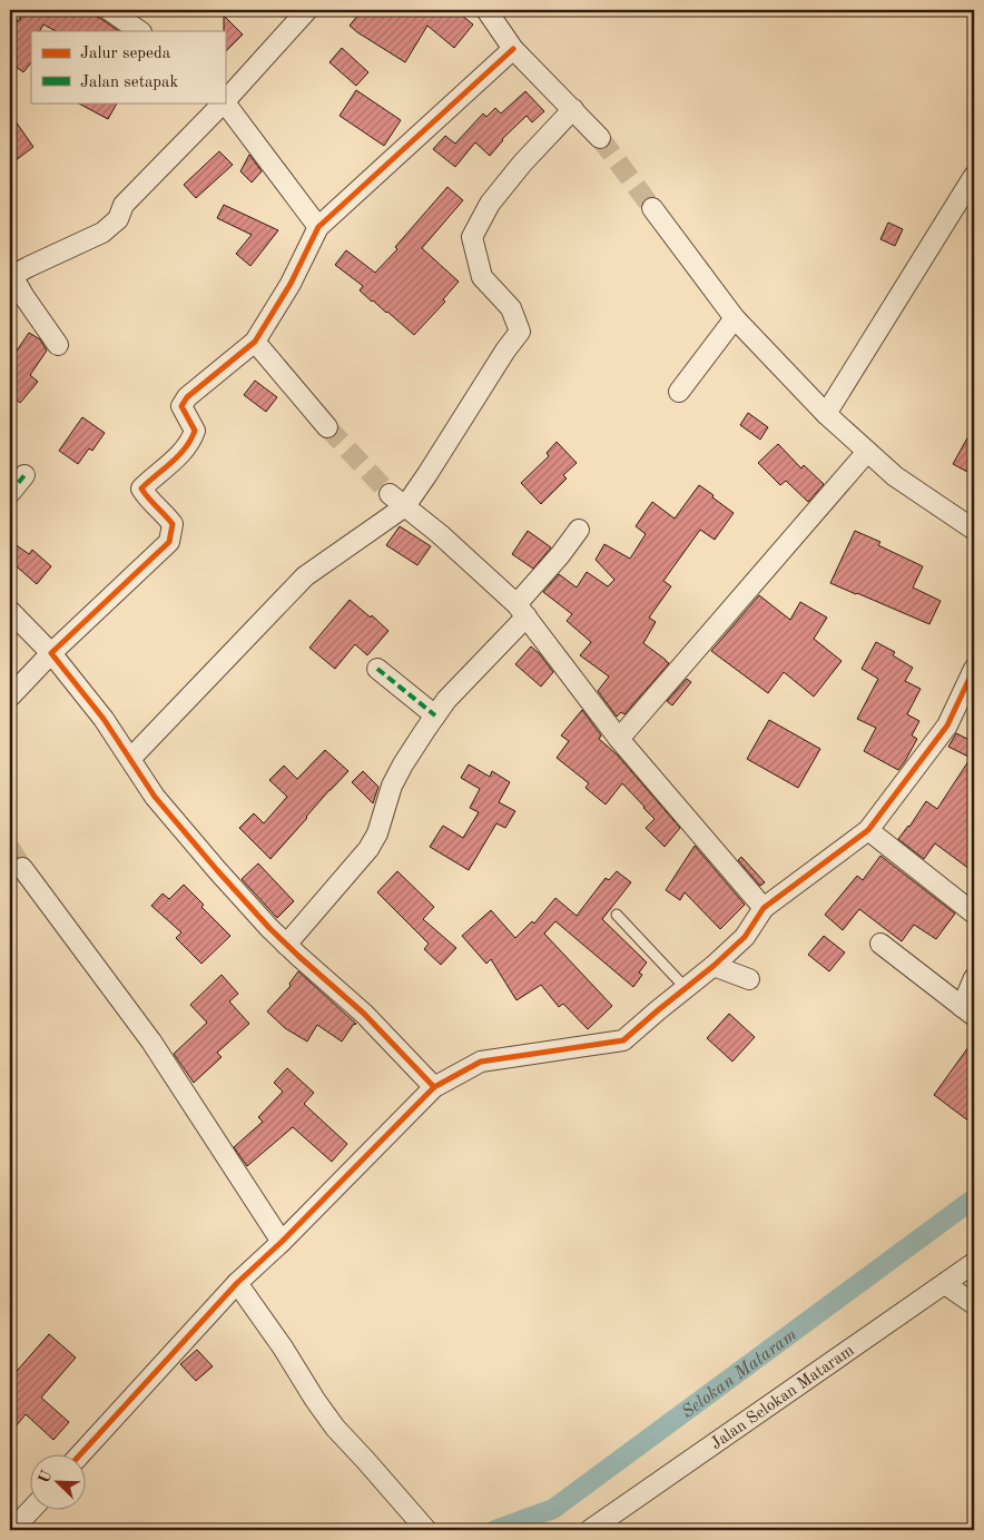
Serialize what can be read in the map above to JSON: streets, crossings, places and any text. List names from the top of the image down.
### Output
{
  "streets": {
    "street": ["Jalan Selokan Mataram"]
  },
  "water": ["Selokan Mataram"],
  "legend": ["Jalur sepeda", "Jalan setapak"],
  "north": "top left"
}
